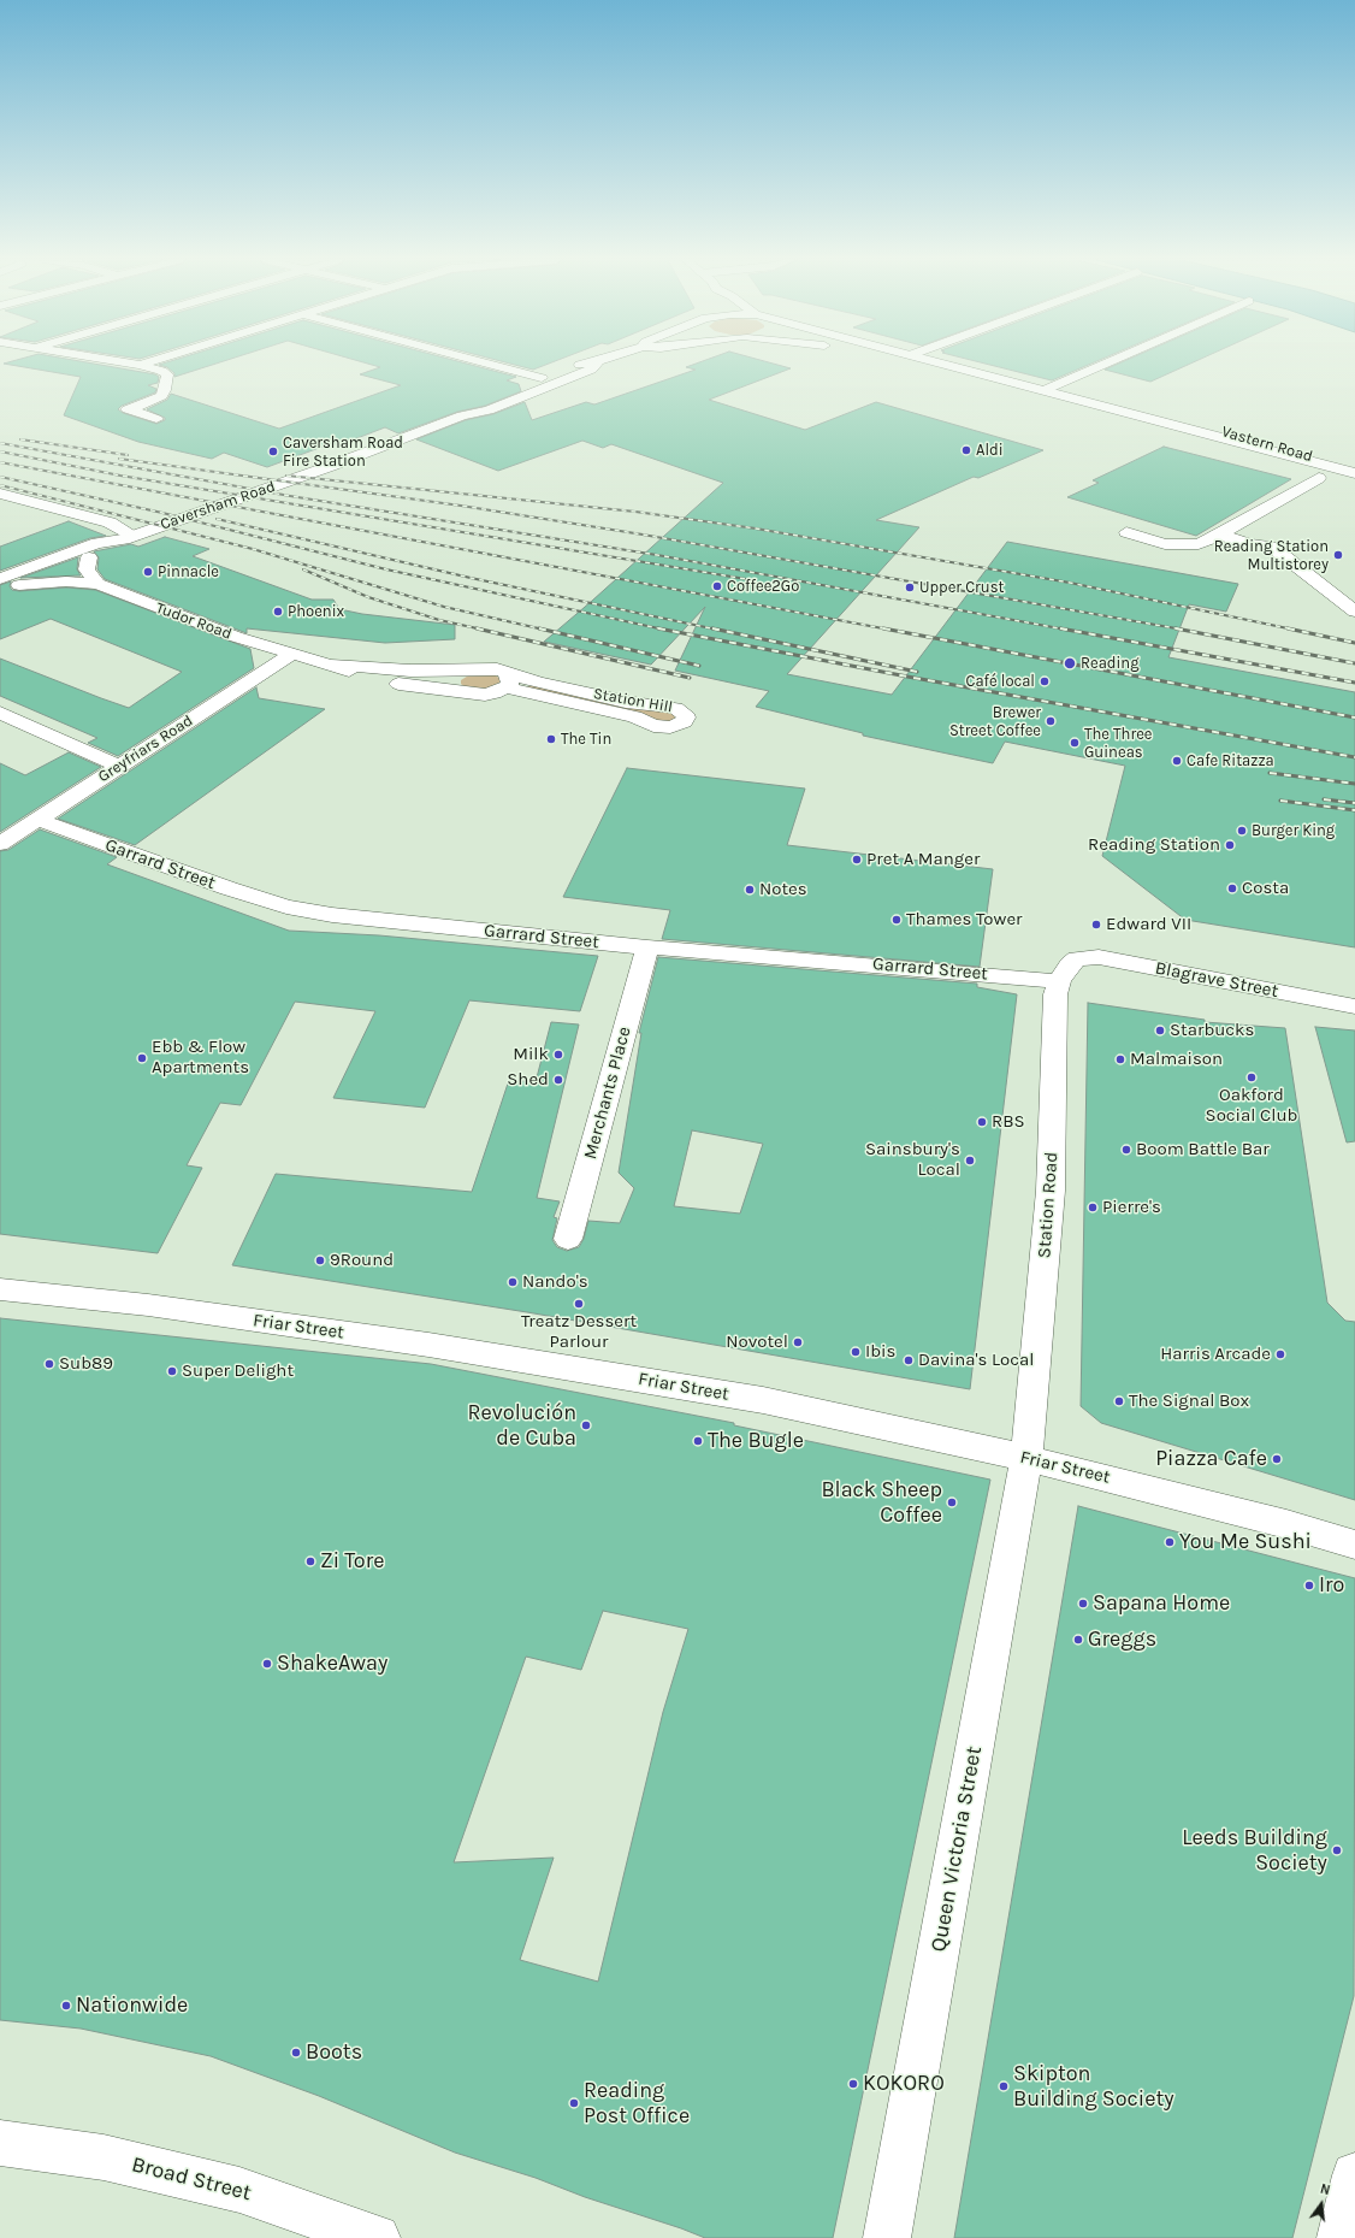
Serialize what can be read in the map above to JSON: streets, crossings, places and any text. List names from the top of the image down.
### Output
{
  "streets": {
    "street": [
      "Vastern Road",
      "Caversham Road",
      "Tudor Road",
      "Station Hill",
      "Greyfriars Road",
      "Garrard Street",
      "Blagrave Street",
      "Merchants Place",
      "Station Road",
      "Friar Street",
      "Queen Victoria Street",
      "Broad Street"
    ]
  },
  "crossings": [
    ["Tudor Road", "Station Hill"],
    ["Tudor Road", "Greyfriars Road"],
    ["Station Hill", "Greyfriars Road"],
    ["Greyfriars Road", "Garrard Street"],
    ["Garrard Street", "Merchants Place"],
    ["Garrard Street", "Station Road"],
    ["Blagrave Street", "Station Road"],
    ["Station Road", "Friar Street"],
    ["Station Road", "Queen Victoria Street"],
    ["Friar Street", "Queen Victoria Street"]
  ],
  "places": [
    "Aldi",
    "Caversham Road Fire Station",
    "Reading Station Multistorey",
    "Pinnacle",
    "Coffee2Go",
    "Upper Crust",
    "Phoenix",
    "Reading",
    "Café local",
    "Brewer Street Coffee",
    "The Tin",
    "The Three Guineas",
    "Cafe Ritazza",
    "Burger King",
    "Reading Station",
    "Pret A Manger",
    "Costa",
    "Notes",
    "Thames Tower",
    "Edward VII",
    "Starbucks",
    "Milk",
    "Ebb & Flow Apartments",
    "Malmaison",
    "Oakford Social Club",
    "Shed",
    "RBS",
    "Boom Battle Bar",
    "Sainsbury's Local",
    "Pierre's",
    "9Round",
    "Nando's",
    "Treatz Dessert Parlour",
    "Novotel",
    "Ibis",
    "Harris Arcade",
    "Davina's Local",
    "Sub89",
    "Super Delight",
    "The Signal Box",
    "Revolución de Cuba",
    "The Bugle",
    "Piazza Cafe",
    "Black Sheep Coffee",
    "You Me Sushi",
    "Zi Tore",
    "Iro",
    "Sapana Home",
    "Greggs",
    "ShakeAway",
    "Leeds Building Society",
    "Nationwide",
    "Boots",
    "KOKORO",
    "Skipton Building Society",
    "Reading Post Office"
  ],
  "north": "top"
}
